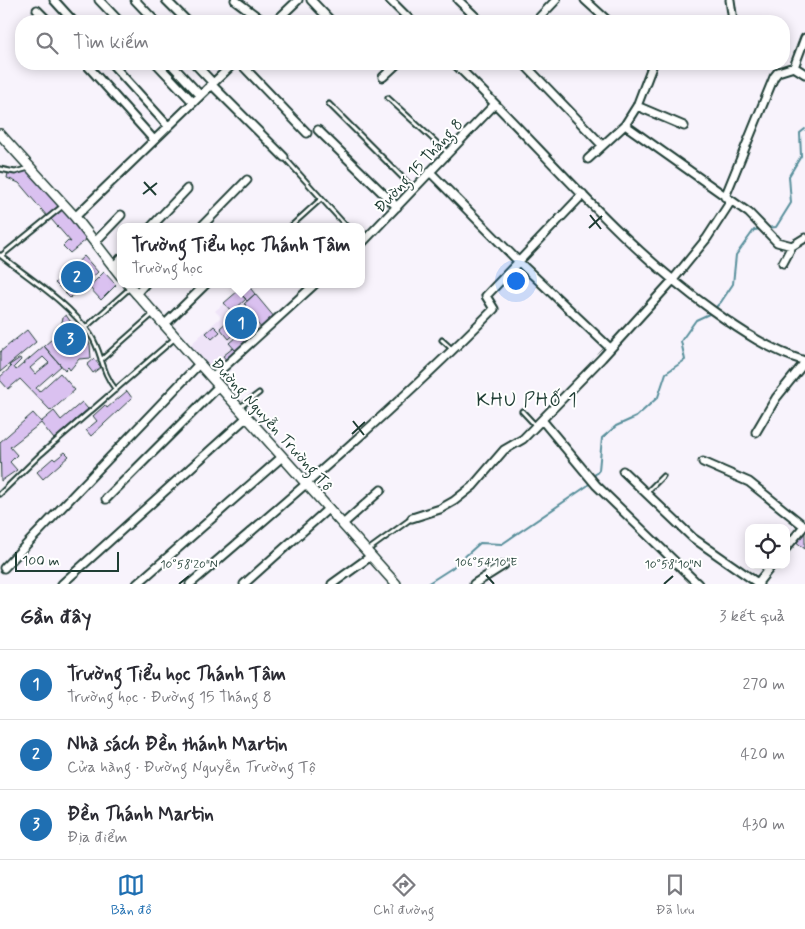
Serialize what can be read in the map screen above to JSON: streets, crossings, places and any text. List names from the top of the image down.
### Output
{
  "streets": {
    "main road": ["Đường Nguyễn Trường Tộ"],
    "street": ["Đường 15 Tháng 8"]
  },
  "districts": ["KHU PHỐ 1"],
  "scale_bar": "100 m",
  "page": {
    "search": "Tìm kiếm",
    "popup": ["Trường Tiểu học Thánh Tâm", "Trường học"],
    "pins": ["2", "1", "3"],
    "scale": "100 m",
    "heading": ["Gần đây", "3 kết quả"],
    "list": [
      {
        "mark": "1",
        "name": "Trường Tiểu học Thánh Tâm",
        "note": "Trường học · Đường 15 Tháng 8",
        "value": "270 m"
      },
      {
        "mark": "2",
        "name": "Nhà sách Đền thánh Martin",
        "note": "Cửa hàng · Đường Nguyễn Trường Tộ",
        "value": "420 m"
      },
      {
        "mark": "3",
        "name": "Đền Thánh Martin",
        "note": "Địa điểm",
        "value": "430 m"
      }
    ],
    "nav": ["Bản đồ", "Chỉ đường", "Đã lưu"]
  },
  "coordinates": ["106°54'10\"E", "10°58'20\"N", "10°58'10\"N"]
}
